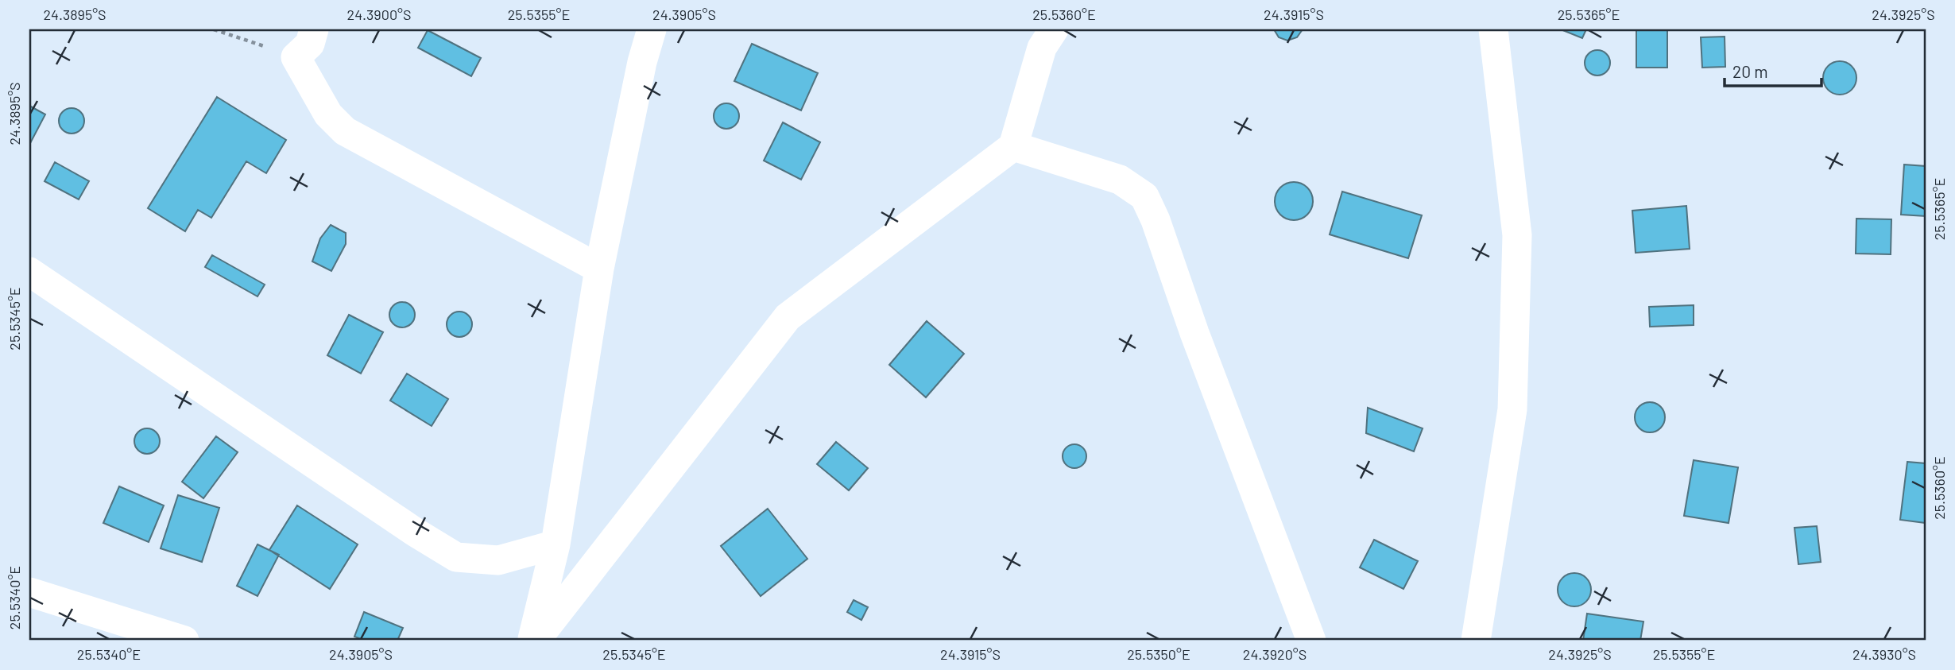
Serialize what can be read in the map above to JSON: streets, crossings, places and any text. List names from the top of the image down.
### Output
{
  "scale_bar": "20 m",
  "coordinates": [
    "24.3895°S",
    "24.3900°S",
    "25.5355°E",
    "24.3905°S",
    "25.5360°E",
    "24.3915°S",
    "25.5365°E",
    "24.3925°S",
    "25.5345°E",
    "25.5340°E",
    "25.5350°E",
    "24.3920°S",
    "24.3930°S"
  ]
}
